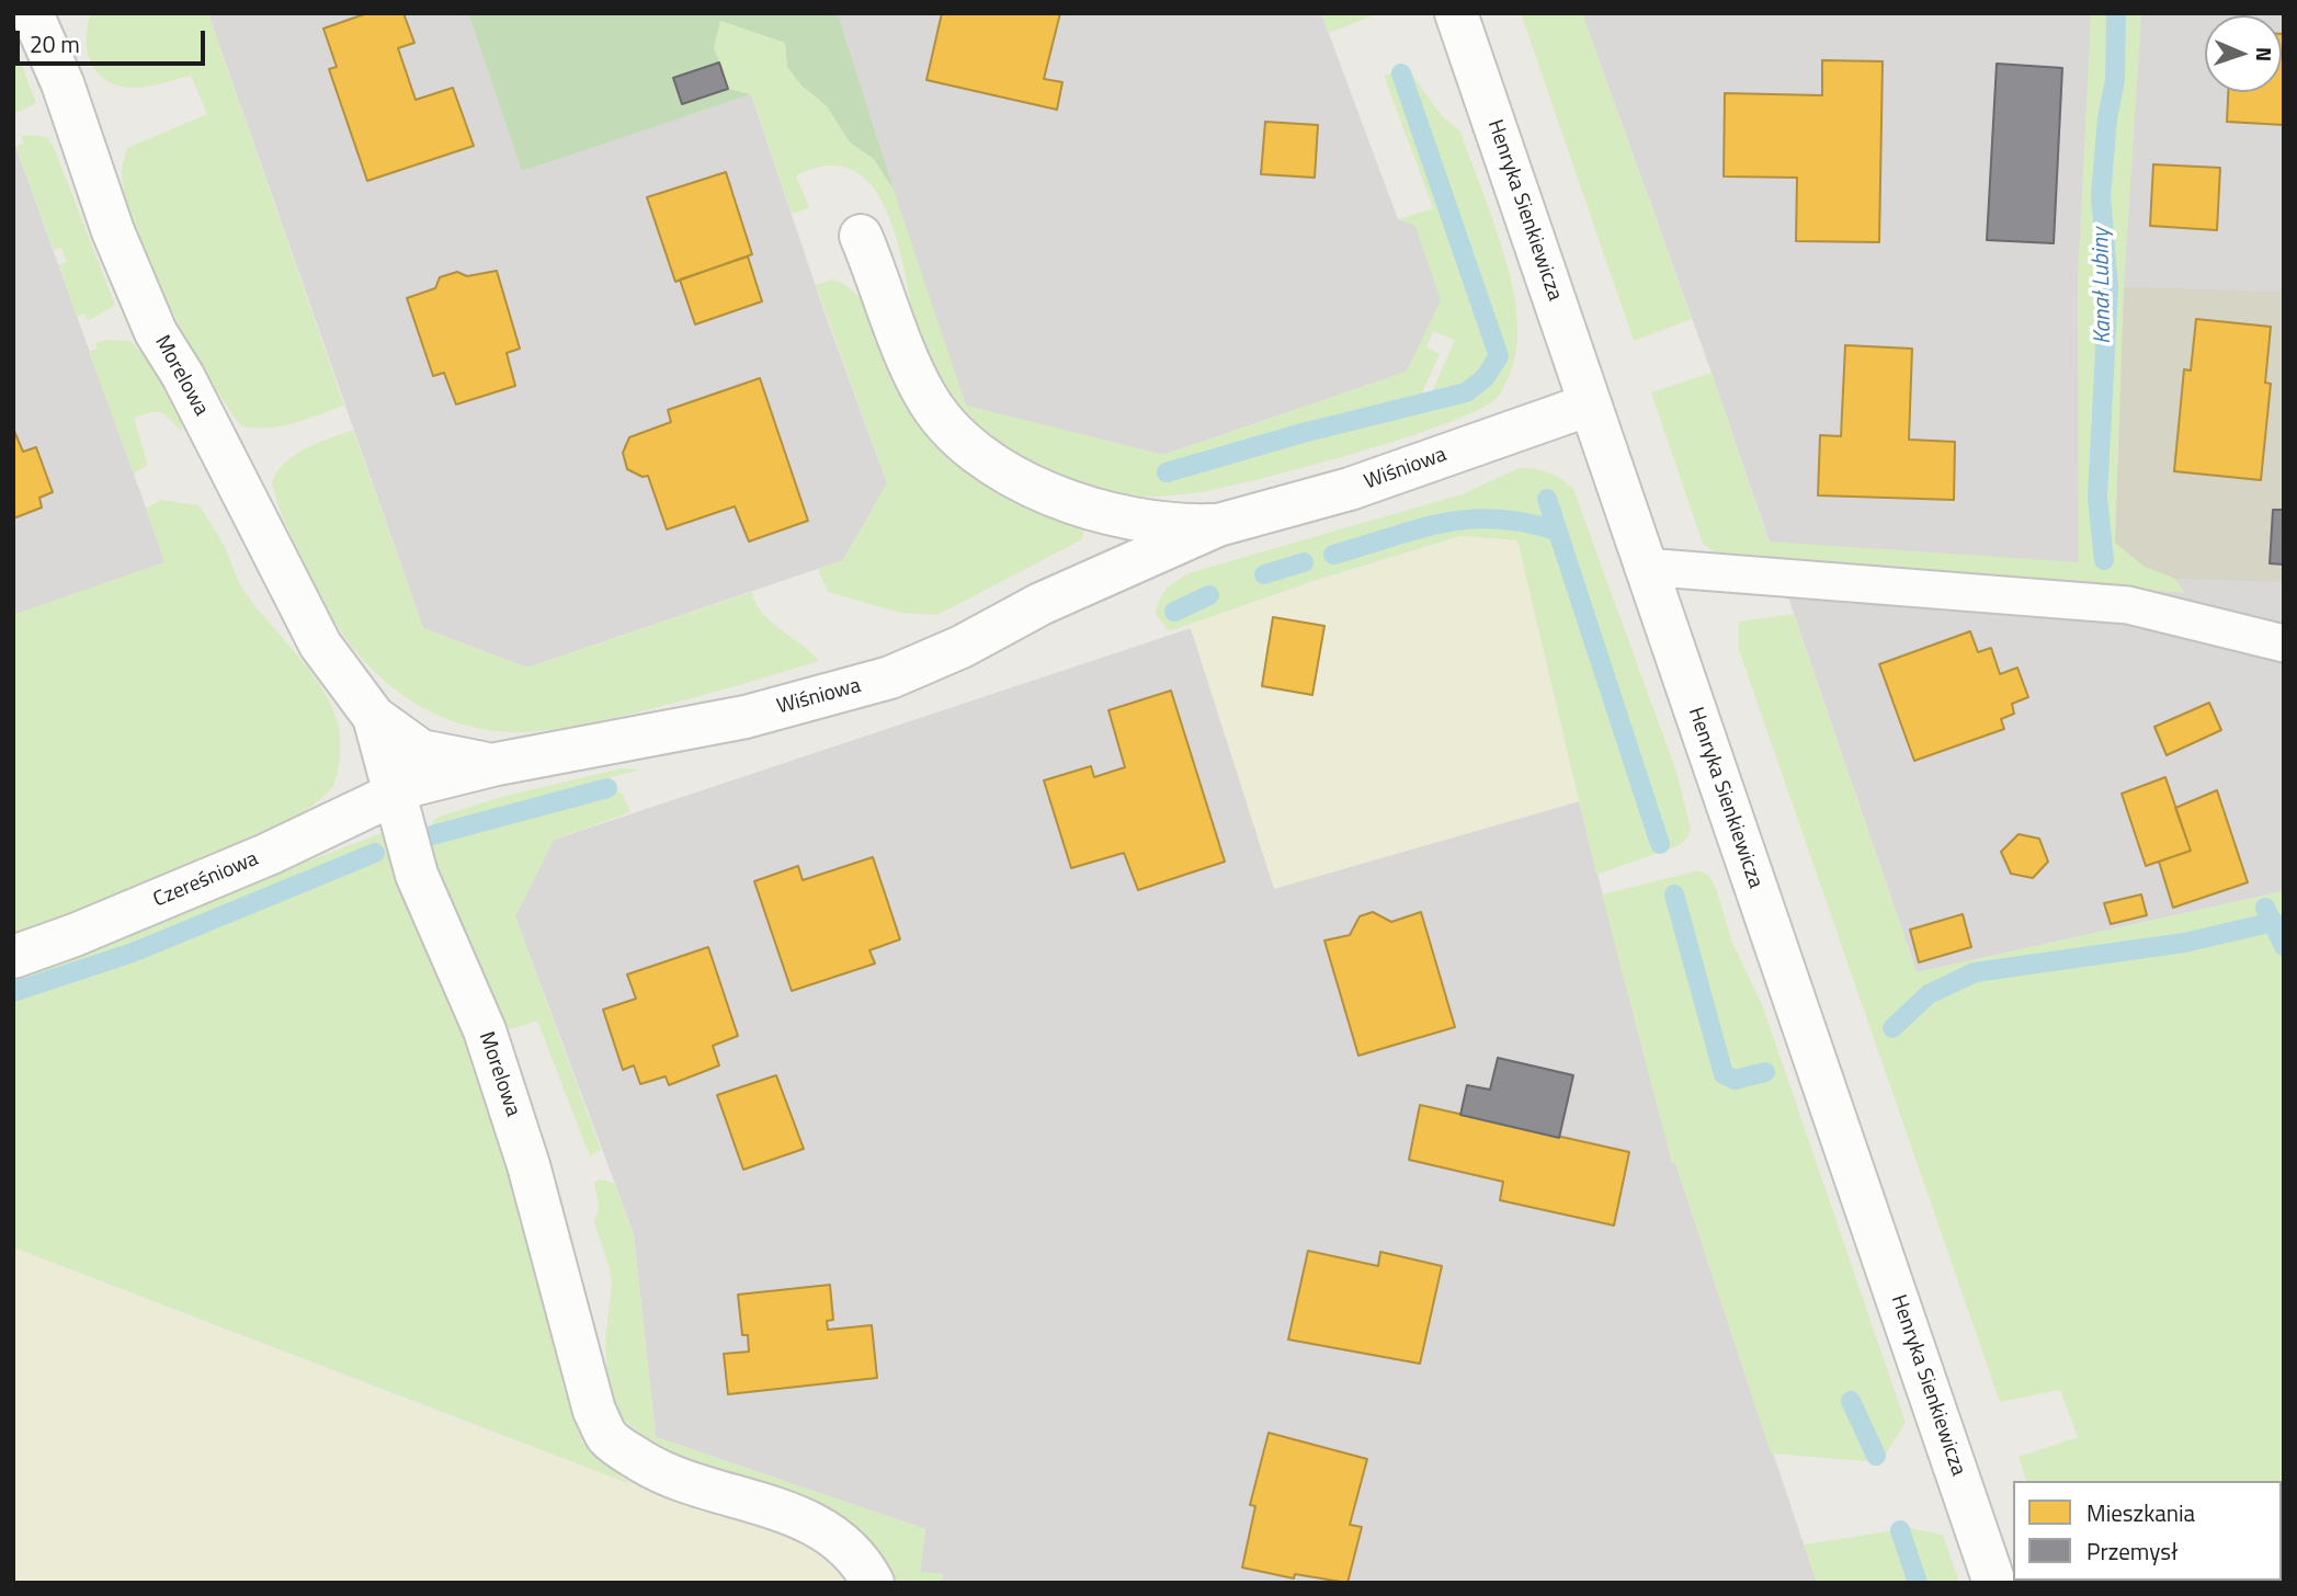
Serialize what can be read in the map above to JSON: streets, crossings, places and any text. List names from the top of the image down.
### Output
{
  "streets": {
    "street": [
      "Henryka Sienkiewicza",
      "Morelowa",
      "Wiśniowa",
      "Czereśniowa"
    ]
  },
  "crossings": [
    ["Henryka Sienkiewicza", "Wiśniowa"],
    ["Morelowa", "Wiśniowa"],
    ["Morelowa", "Czereśniowa"],
    ["Wiśniowa", "Czereśniowa"]
  ],
  "water": ["Kanał Lubiny"],
  "legend": ["Mieszkania", "Przemysł"],
  "scale_bar": "20 m",
  "north": "right"
}
